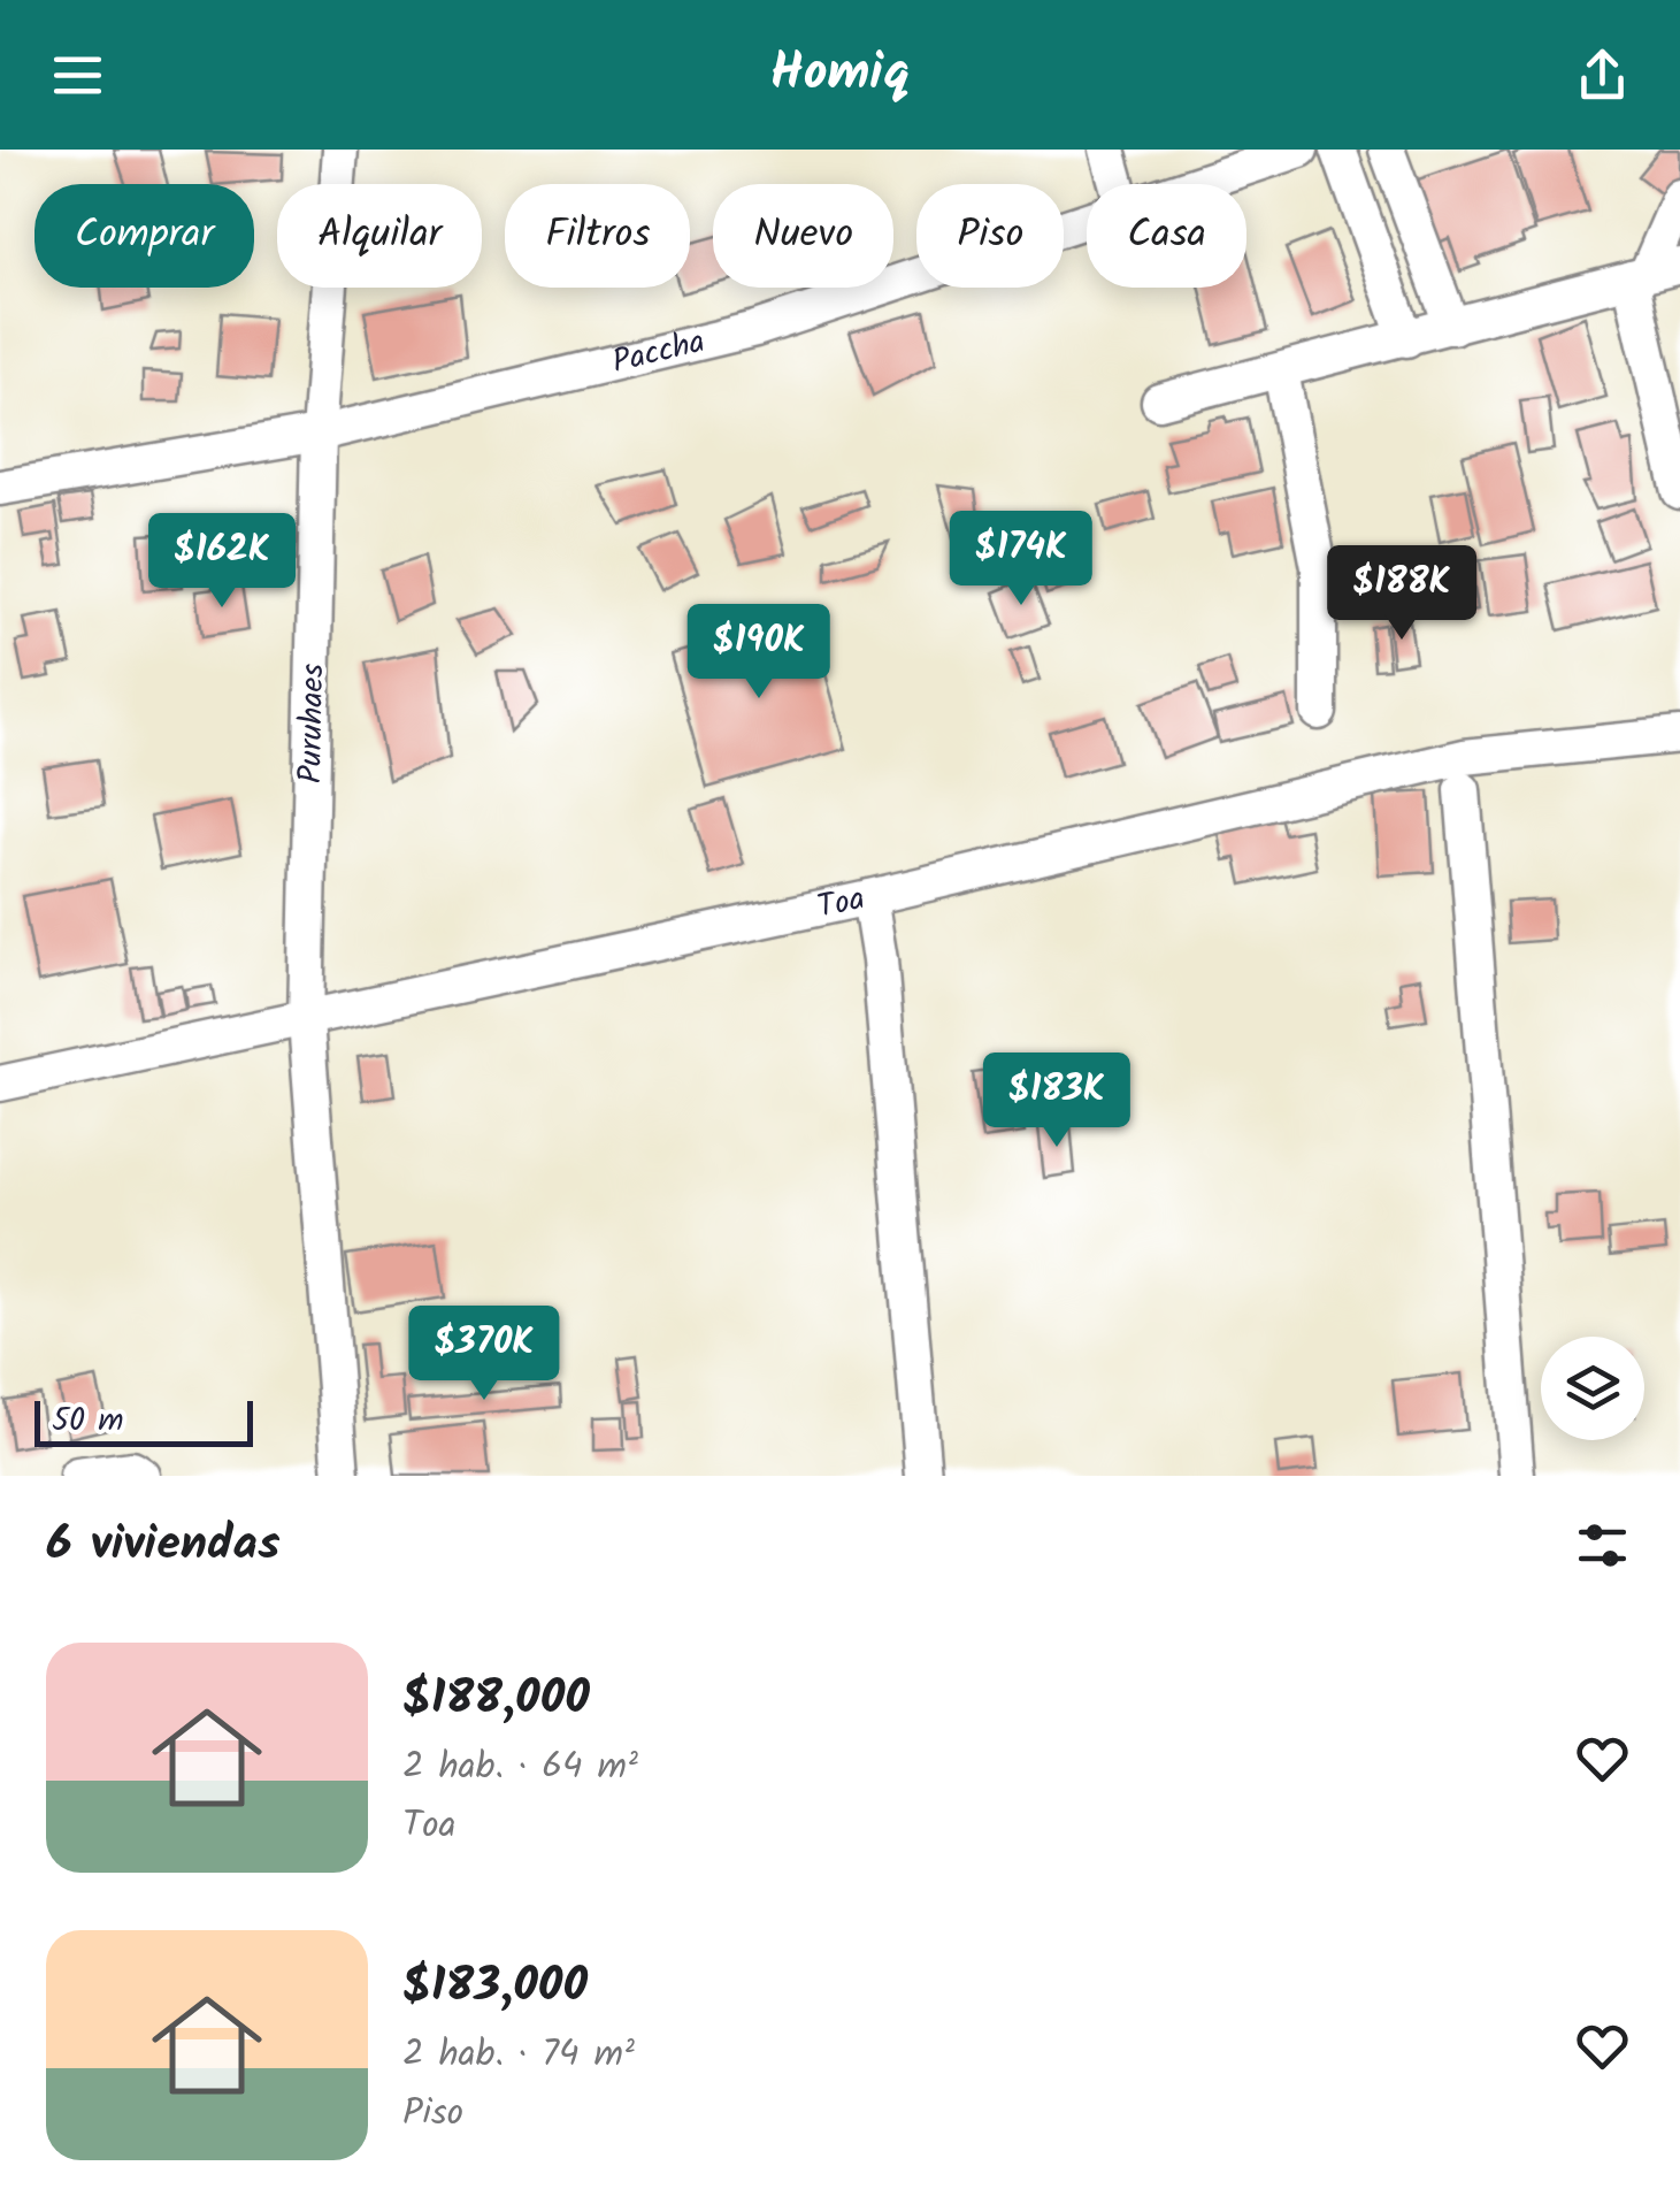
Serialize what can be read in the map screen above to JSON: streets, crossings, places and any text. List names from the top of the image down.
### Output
{
  "streets": {
    "street": ["Paccha", "Puruhaes", "Toa"]
  },
  "crossings": [
    ["Paccha", "Puruhaes"],
    ["Puruhaes", "Toa"]
  ],
  "scale_bar": "50 m",
  "page": {
    "header": "Homiq",
    "chip": [
      "Comprar",
      "Alquilar",
      "Filtros",
      "Nuevo",
      "Piso",
      "Casa"
    ],
    "price": [
      "$174K",
      "$162K",
      "$188K",
      "$190K",
      "$183K",
      "$370K"
    ],
    "scale": "50 m",
    "heading": "6 viviendas",
    "list": [
      {
        "name": "$188,000",
        "note": "2 hab. · 64 m² · Toa"
      },
      {
        "name": "$183,000",
        "note": "2 hab. · 74 m² · Piso"
      }
    ]
  }
}
